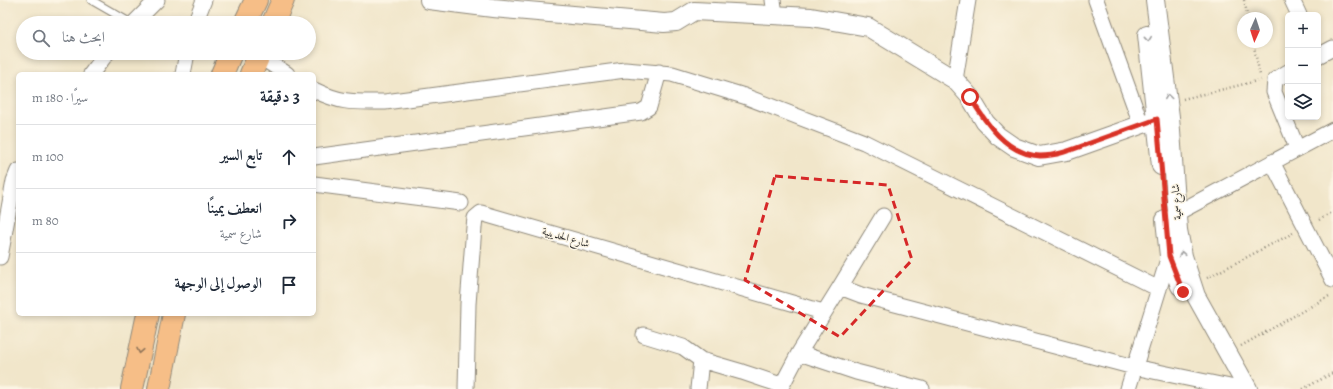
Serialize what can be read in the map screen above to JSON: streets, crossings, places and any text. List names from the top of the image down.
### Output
{
  "streets": {
    "street": ["شارع سمية", "شارع الحديبية"]
  },
  "north": "bottom",
  "page": {
    "map_buttons": ["+", "−"],
    "search": "ابحث هنا",
    "heading": ["3 دقيقة", "سيرًا · 180 m"],
    "list": [
      ["تابع السير", "100 m"],
      ["انعطف يمينًا", "شارع سمية", "80 m"],
      "الوصول إلى الوجهة"
    ]
  }
}
